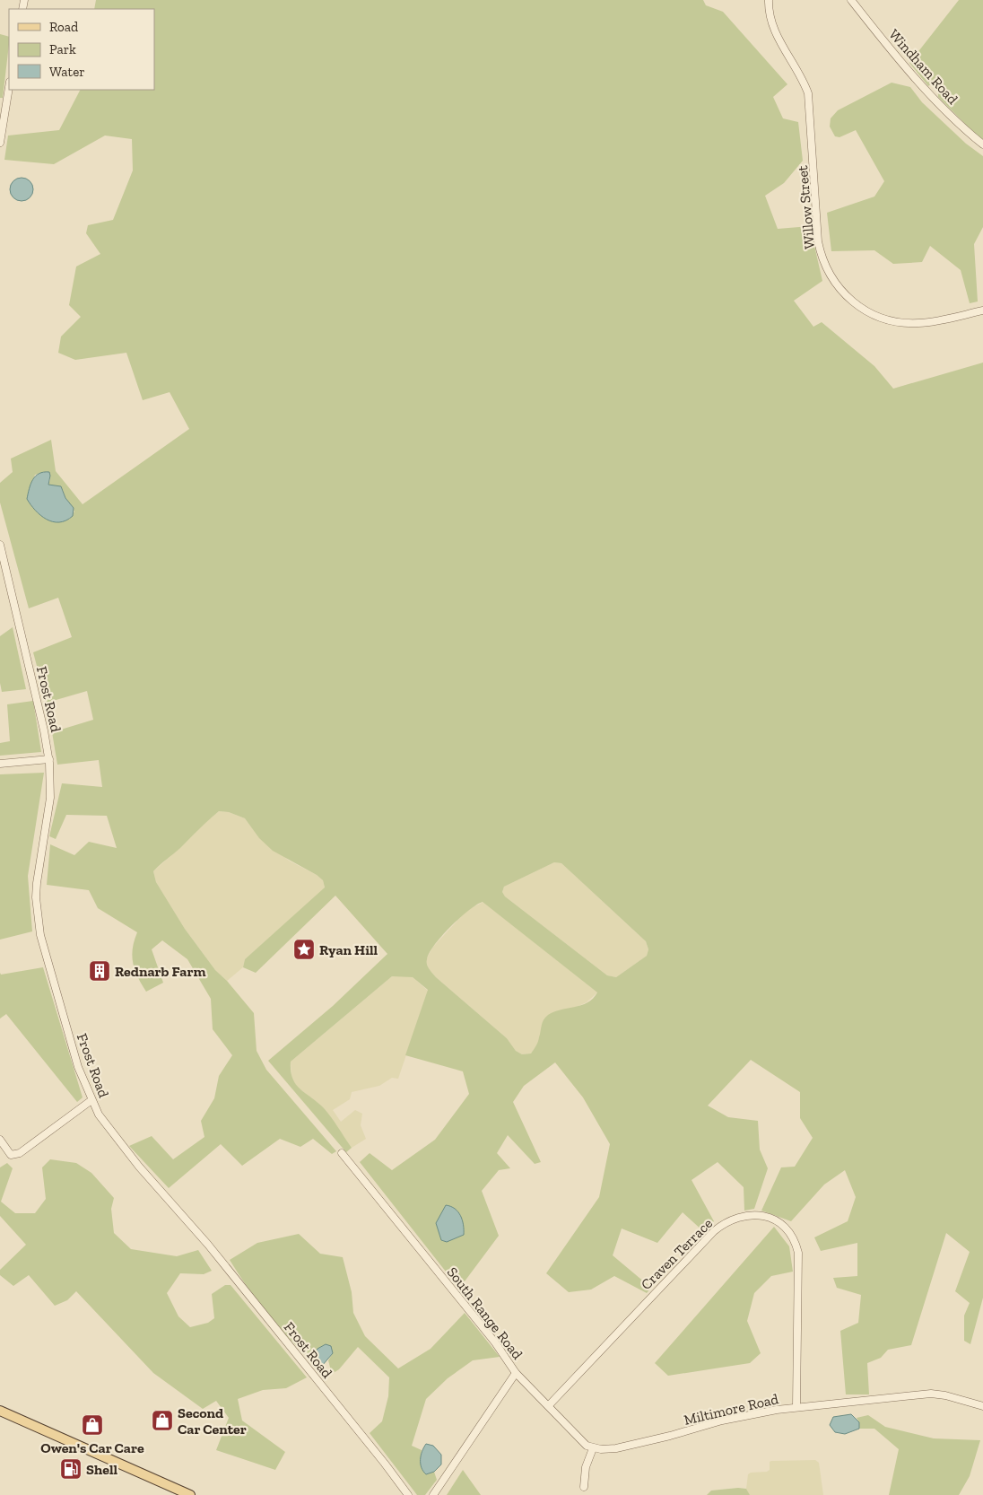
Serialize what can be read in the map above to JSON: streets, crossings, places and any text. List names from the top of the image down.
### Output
{
  "streets": {
    "street": [
      "Windham Road",
      "Willow Street",
      "Frost Road",
      "Craven Terrace",
      "South Range Road",
      "Miltimore Road"
    ]
  },
  "crossings": [
    ["Craven Terrace", "Miltimore Road"]
  ],
  "places": {
    "place": ["Ryan Hill"],
    "building": ["Rednarb Farm"],
    "shop": ["Second Car Center", "Owen's Car Care"],
    "fuel station": ["Shell"]
  },
  "legend": ["Road", "Park", "Water"]
}
